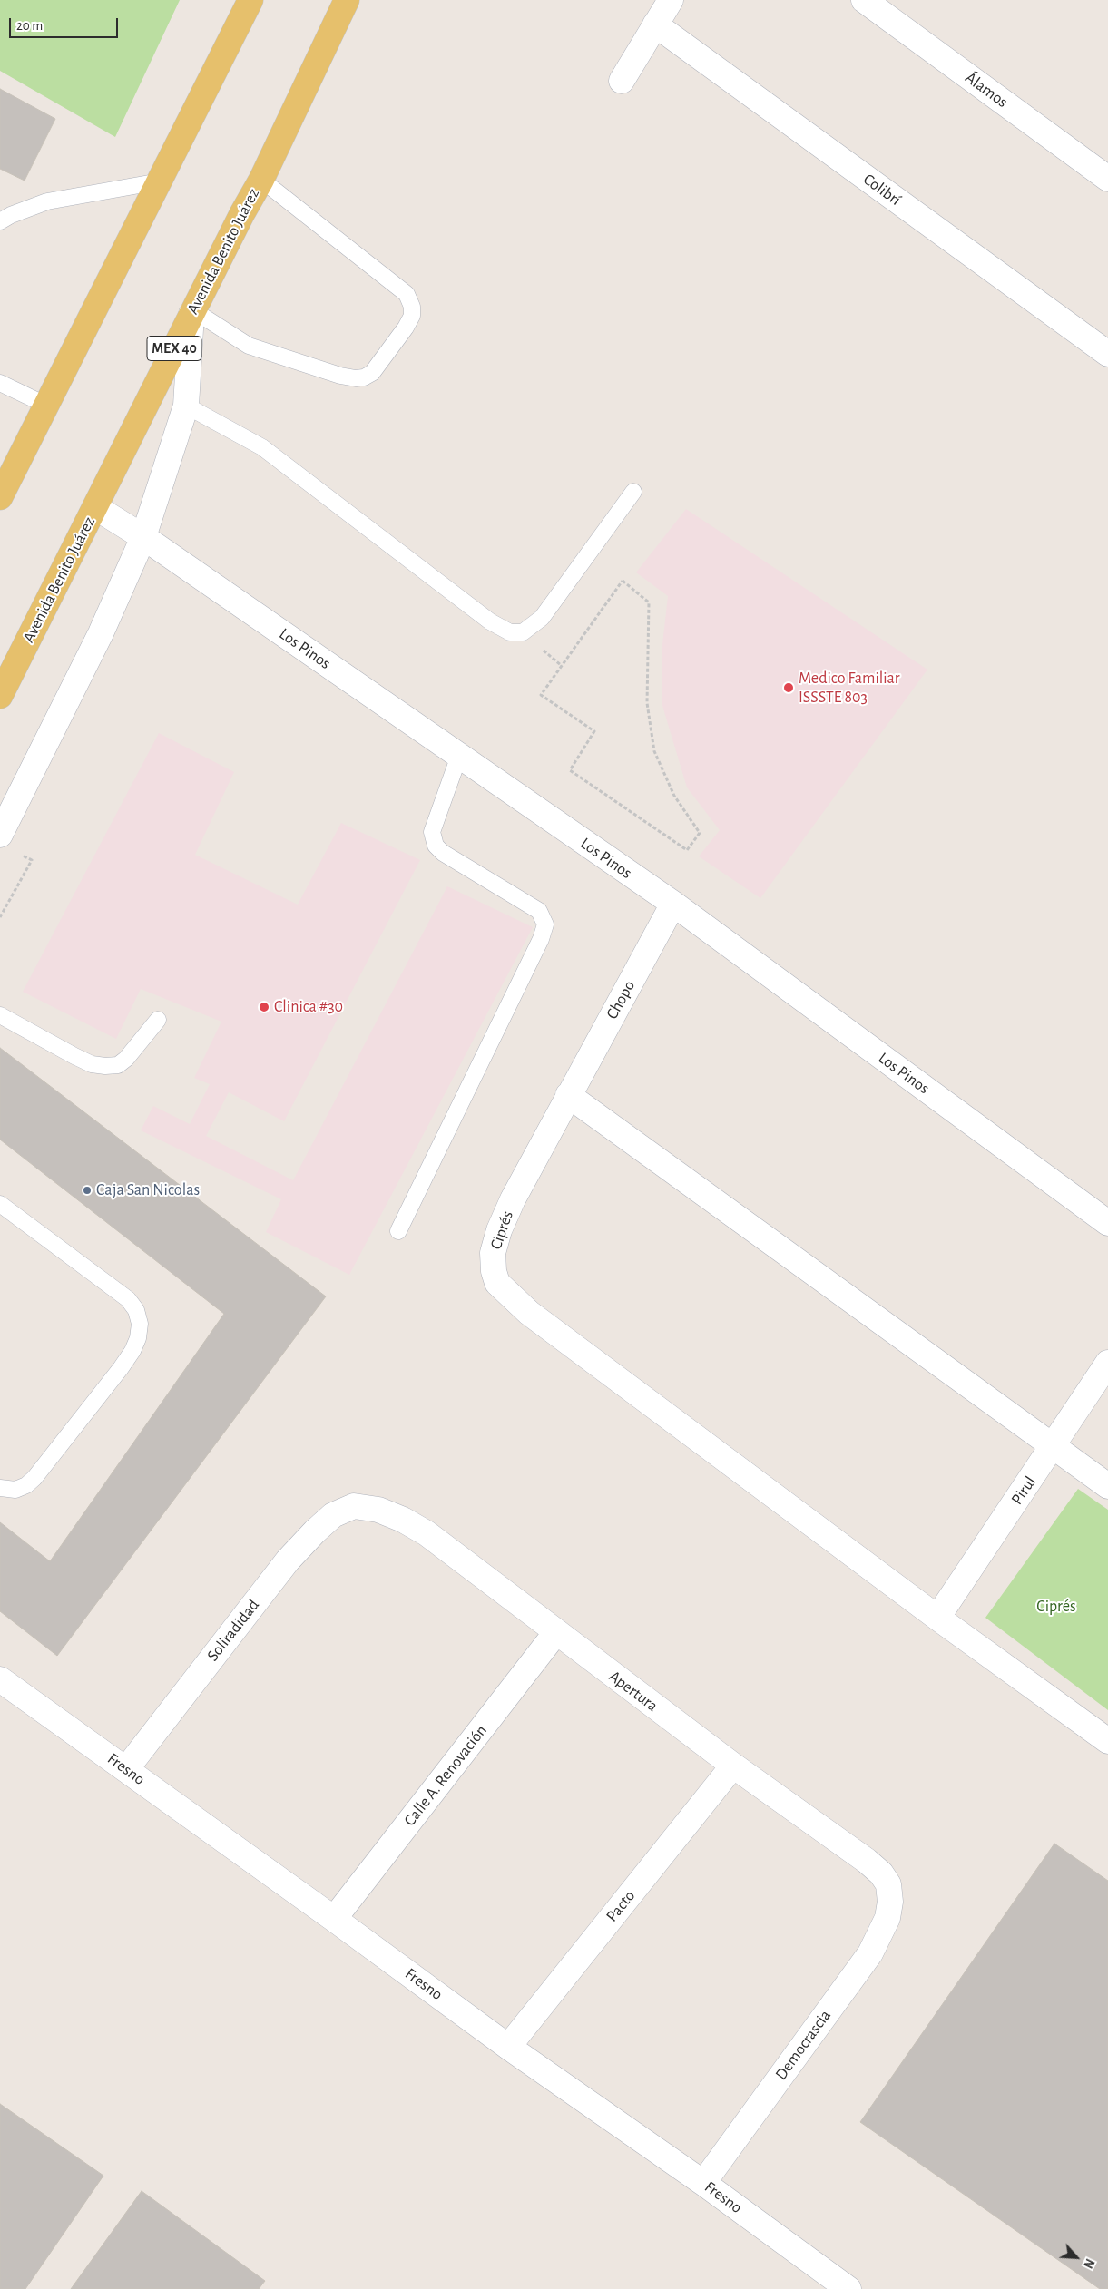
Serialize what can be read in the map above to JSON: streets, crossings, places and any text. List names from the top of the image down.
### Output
{
  "streets": {
    "main road": ["Avenida Benito Juárez", "MEX 40"],
    "street": [
      "Álamos",
      "Colibrí",
      "Los Pinos",
      "Chopo",
      "Ciprés",
      "Pirul",
      "Soliradidad",
      "Apertura",
      "Fresno",
      "Calle A. Renovación",
      "Pacto",
      "Democrascia"
    ]
  },
  "crossings": [
    ["Avenida Benito Juárez", "Los Pinos"],
    ["Los Pinos", "Chopo"],
    ["Chopo", "Ciprés"],
    ["Ciprés", "Pirul"],
    ["Soliradidad", "Apertura"],
    ["Soliradidad", "Fresno"],
    ["Apertura", "Calle A. Renovación"],
    ["Apertura", "Pacto"],
    ["Apertura", "Democrascia"],
    ["Fresno", "Calle A. Renovación"],
    ["Fresno", "Pacto"],
    ["Fresno", "Democrascia"]
  ],
  "parks": ["Ciprés"],
  "places": ["Medico Familiar ISSSTE 803", "Clinica #30", "Caja San Nicolas"],
  "scale_bar": "20 m",
  "north": "bottom right"
}
